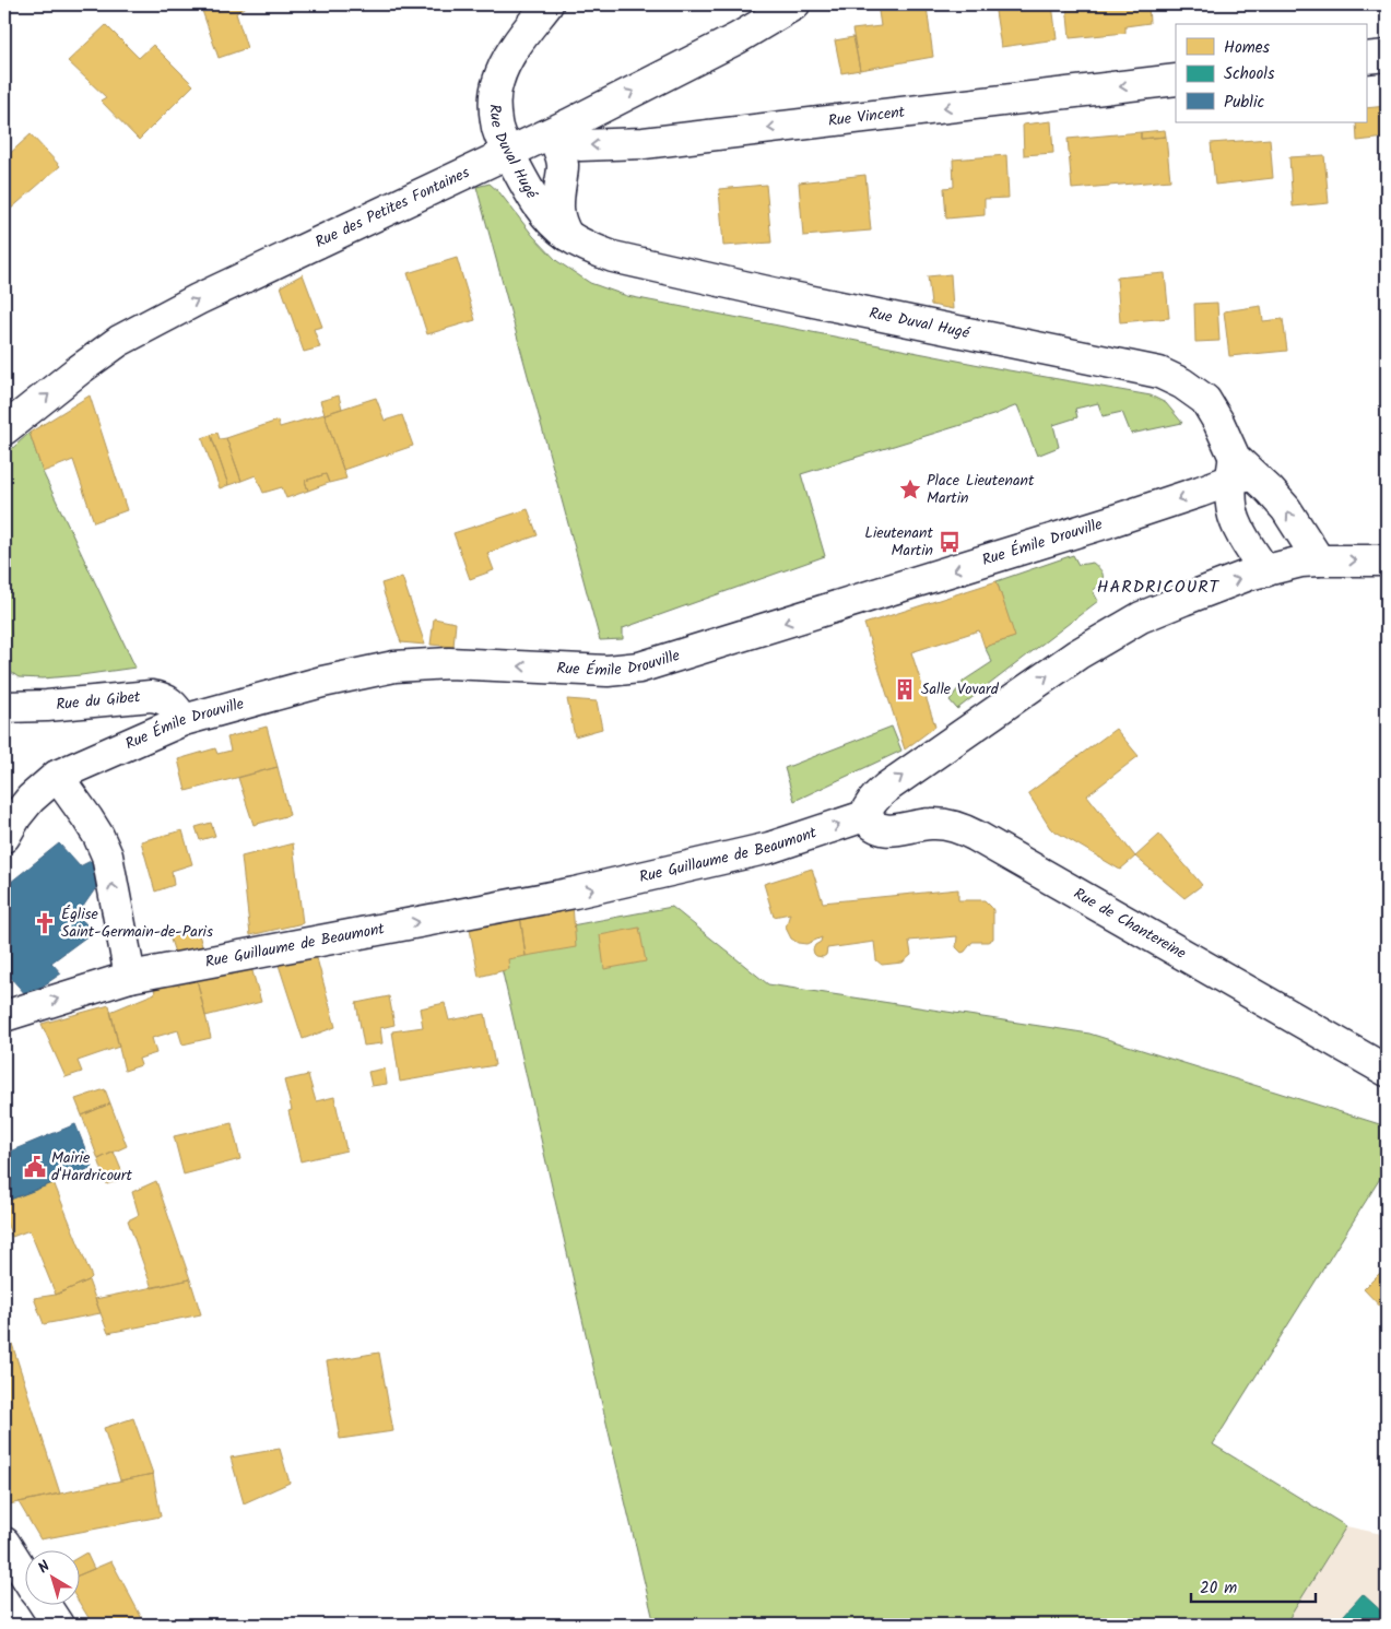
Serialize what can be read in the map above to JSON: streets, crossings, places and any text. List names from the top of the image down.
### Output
{
  "streets": {
    "street": [
      "Rue Vincent",
      "Rue Duval Hugé",
      "Rue des Petites Fontaines",
      "Rue Émile Drouville",
      "Rue du Gibet",
      "Rue Guillaume de Beaumont",
      "Rue de Chantereine"
    ]
  },
  "crossings": [
    ["Rue Vincent", "Rue Duval Hugé"],
    ["Rue Vincent", "Rue des Petites Fontaines"],
    ["Rue Duval Hugé", "Rue des Petites Fontaines"],
    ["Rue Duval Hugé", "Rue Émile Drouville"],
    ["Rue Émile Drouville", "Rue du Gibet"],
    ["Rue Guillaume de Beaumont", "Rue de Chantereine"]
  ],
  "one_way": ["Rue Vincent", "Rue des Petites Fontaines", "Rue Guillaume de Beaumont"],
  "districts": ["HARDRICOURT"],
  "places": {
    "place": ["Place Lieutenant Martin"],
    "bus stop": ["Lieutenant Martin"],
    "building": ["Salle Vovard"],
    "church": ["Église Saint-Germain-de-Paris"],
    "public building": ["Mairie d'Hardricourt"]
  },
  "legend": ["Homes", "Schools", "Public"],
  "scale_bar": "20 m",
  "north": "top left"
}
